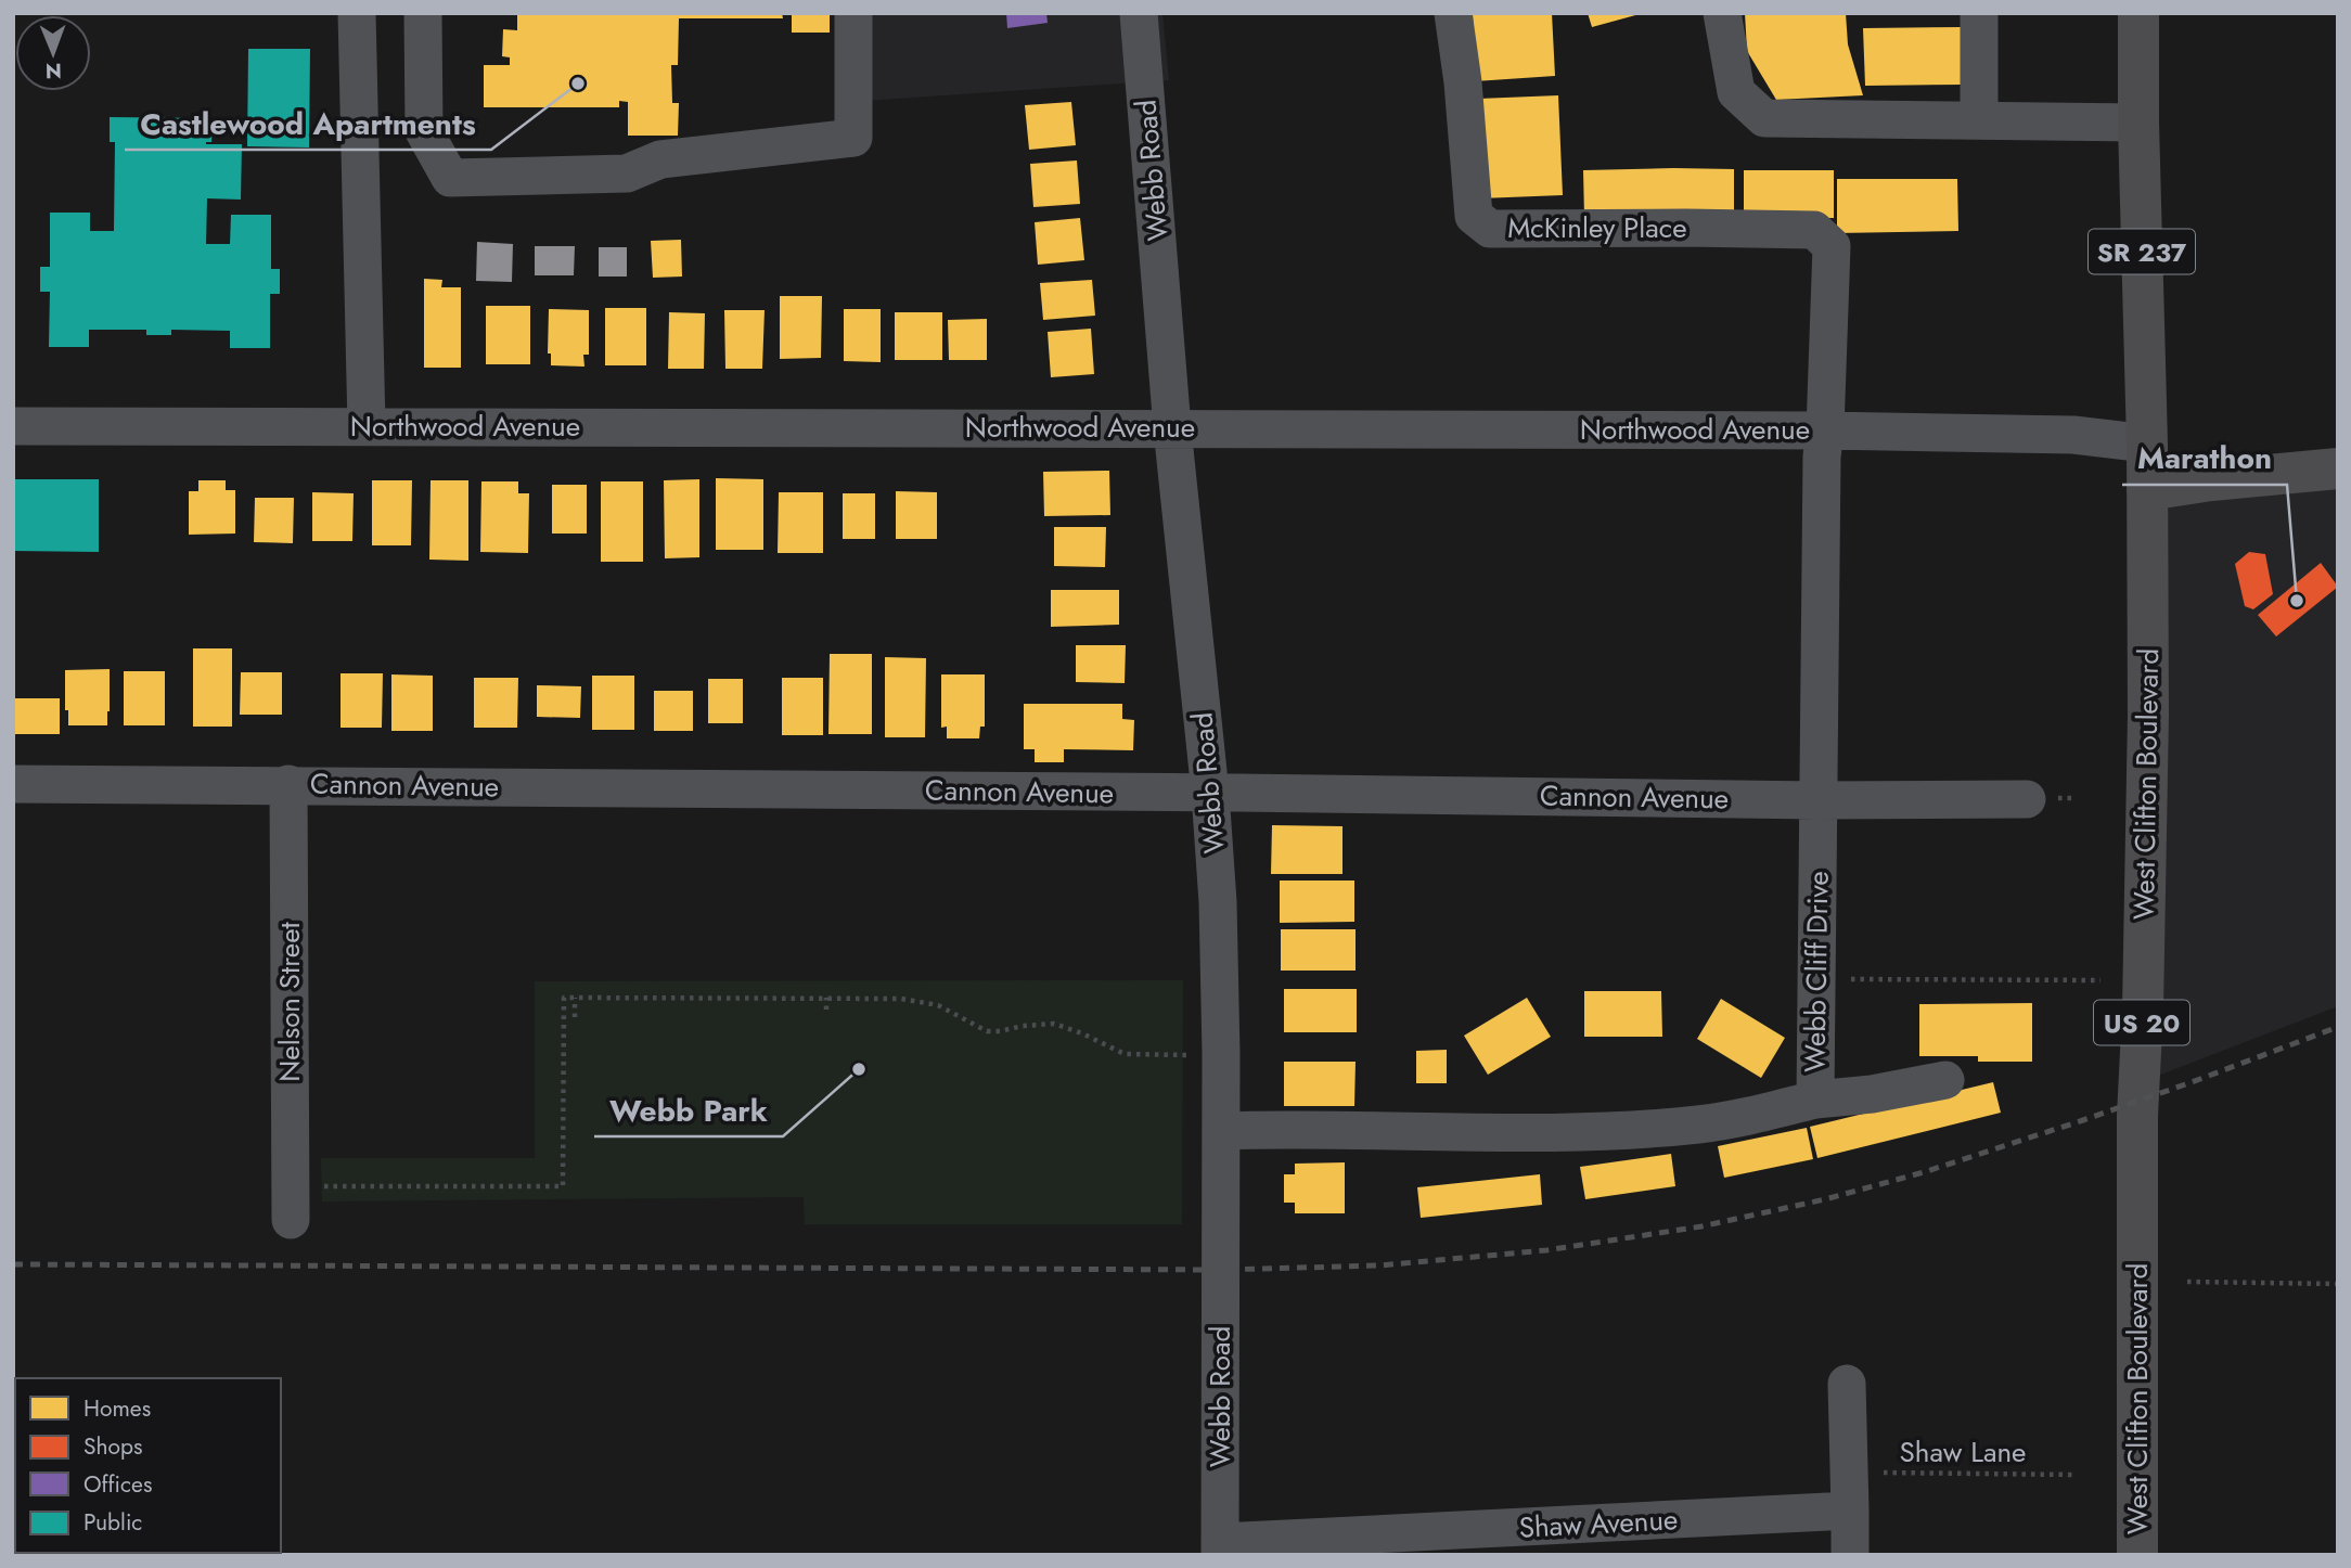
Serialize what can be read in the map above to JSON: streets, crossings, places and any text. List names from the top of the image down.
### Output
{
  "streets": {
    "main road": ["SR 237", "West Clifton Boulevard", "US 20"],
    "street": [
      "Webb Road",
      "McKinley Place",
      "Northwood Avenue",
      "Cannon Avenue",
      "Webb Cliff Drive",
      "Nelson Street",
      "Shaw Avenue"
    ],
    "path": ["Shaw Lane"]
  },
  "crossings": [
    ["Webb Road", "Northwood Avenue"],
    ["Webb Road", "Cannon Avenue"],
    ["Webb Road", "Webb Cliff Drive"],
    ["Webb Road", "Shaw Avenue"],
    ["McKinley Place", "Webb Cliff Drive"],
    ["Northwood Avenue", "West Clifton Boulevard"],
    ["Northwood Avenue", "Webb Cliff Drive"],
    ["Cannon Avenue", "Webb Cliff Drive"],
    ["Cannon Avenue", "Nelson Street"]
  ],
  "places": ["Castlewood Apartments", "Marathon", "Webb Park"],
  "legend": [
    "Homes",
    "Shops",
    "Offices",
    "Public"
  ],
  "north": "bottom"
}
